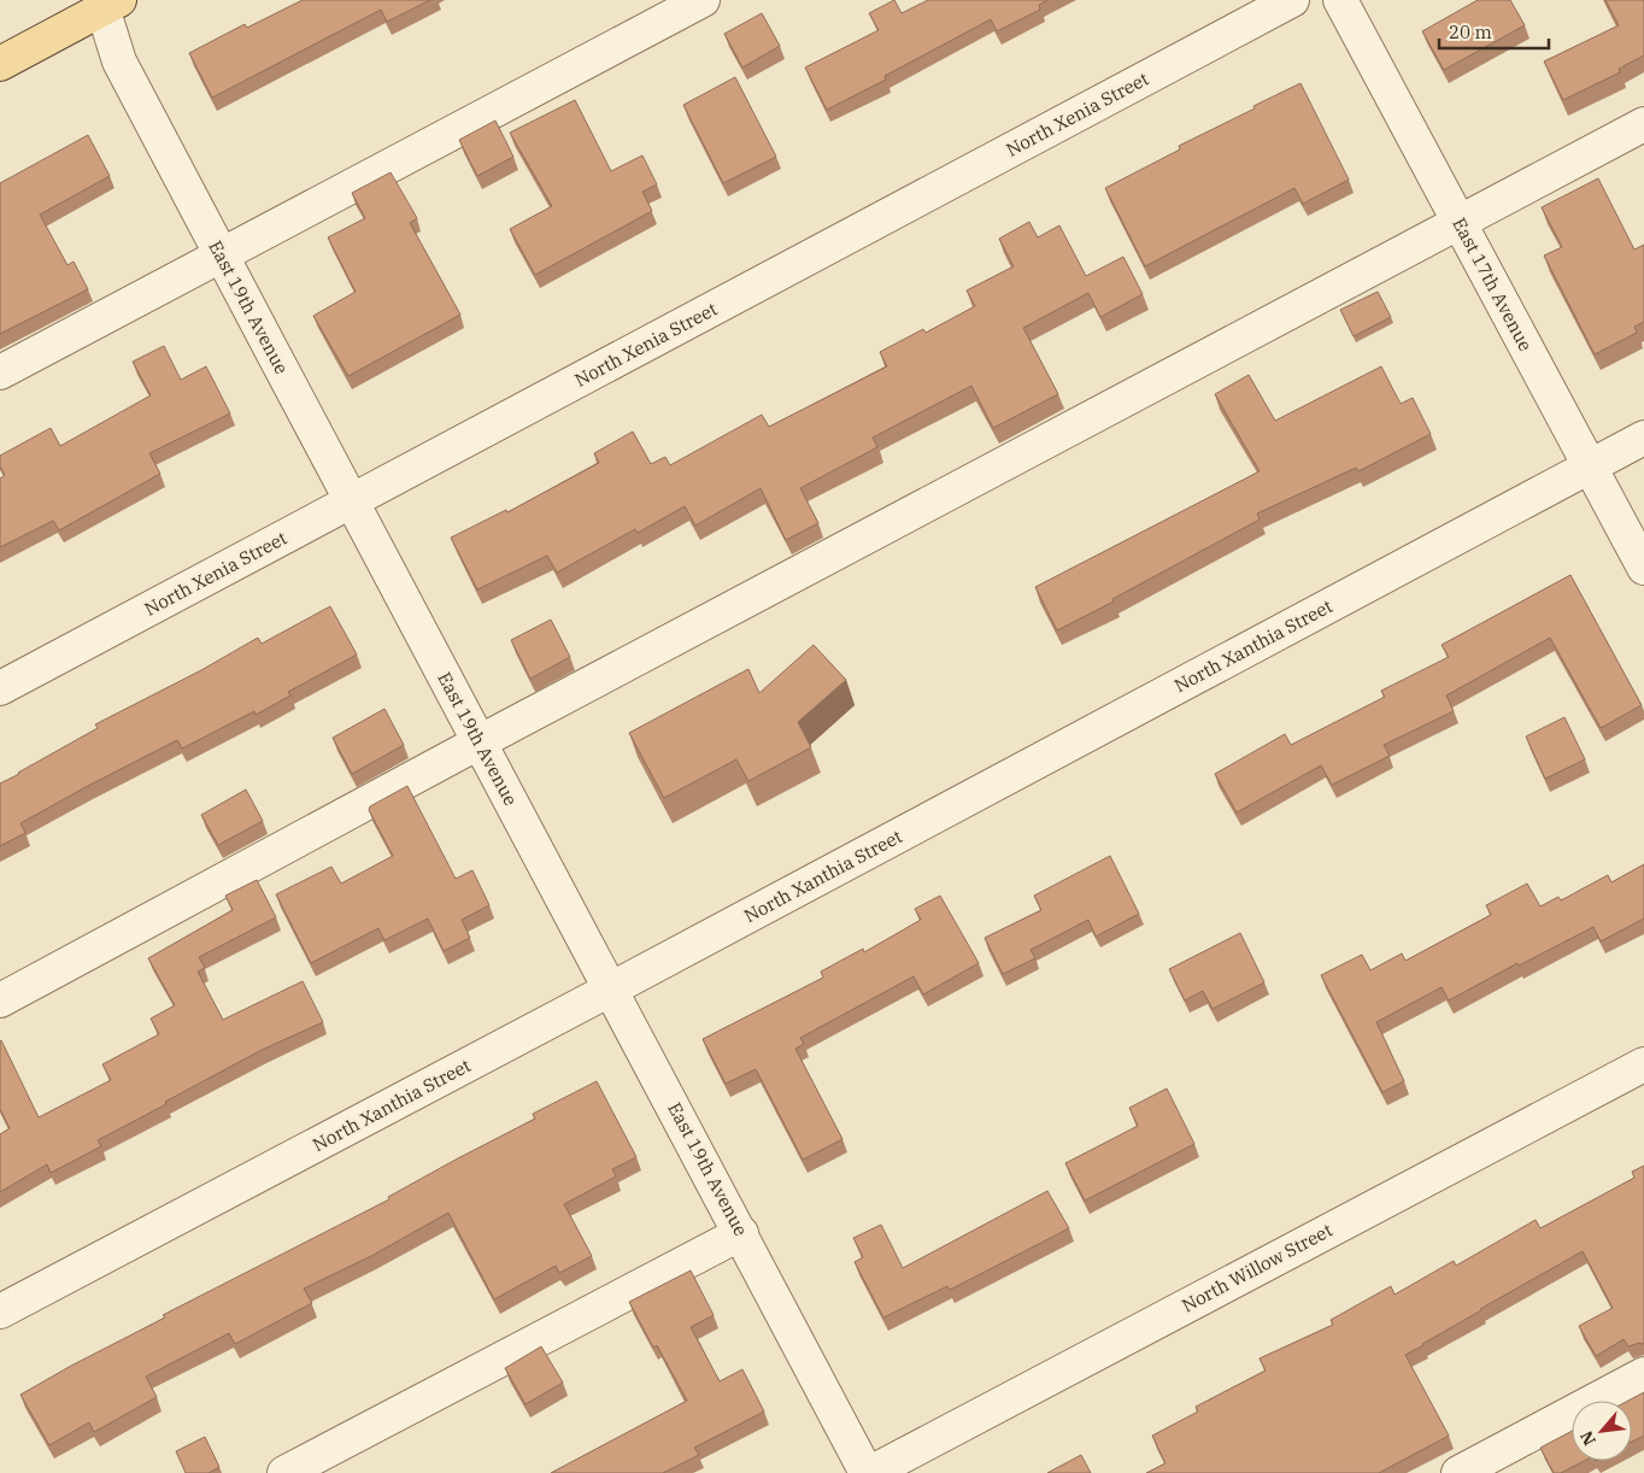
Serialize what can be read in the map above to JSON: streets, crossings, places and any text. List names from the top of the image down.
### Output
{
  "streets": {
    "street": [
      "North Xenia Street",
      "East 17th Avenue",
      "East 19th Avenue",
      "North Xanthia Street",
      "North Willow Street"
    ]
  },
  "crossings": [
    ["North Xenia Street", "East 19th Avenue"],
    ["East 17th Avenue", "North Xanthia Street"],
    ["East 19th Avenue", "North Xanthia Street"],
    ["East 19th Avenue", "North Willow Street"]
  ],
  "scale_bar": "20 m",
  "north": "bottom left"
}
